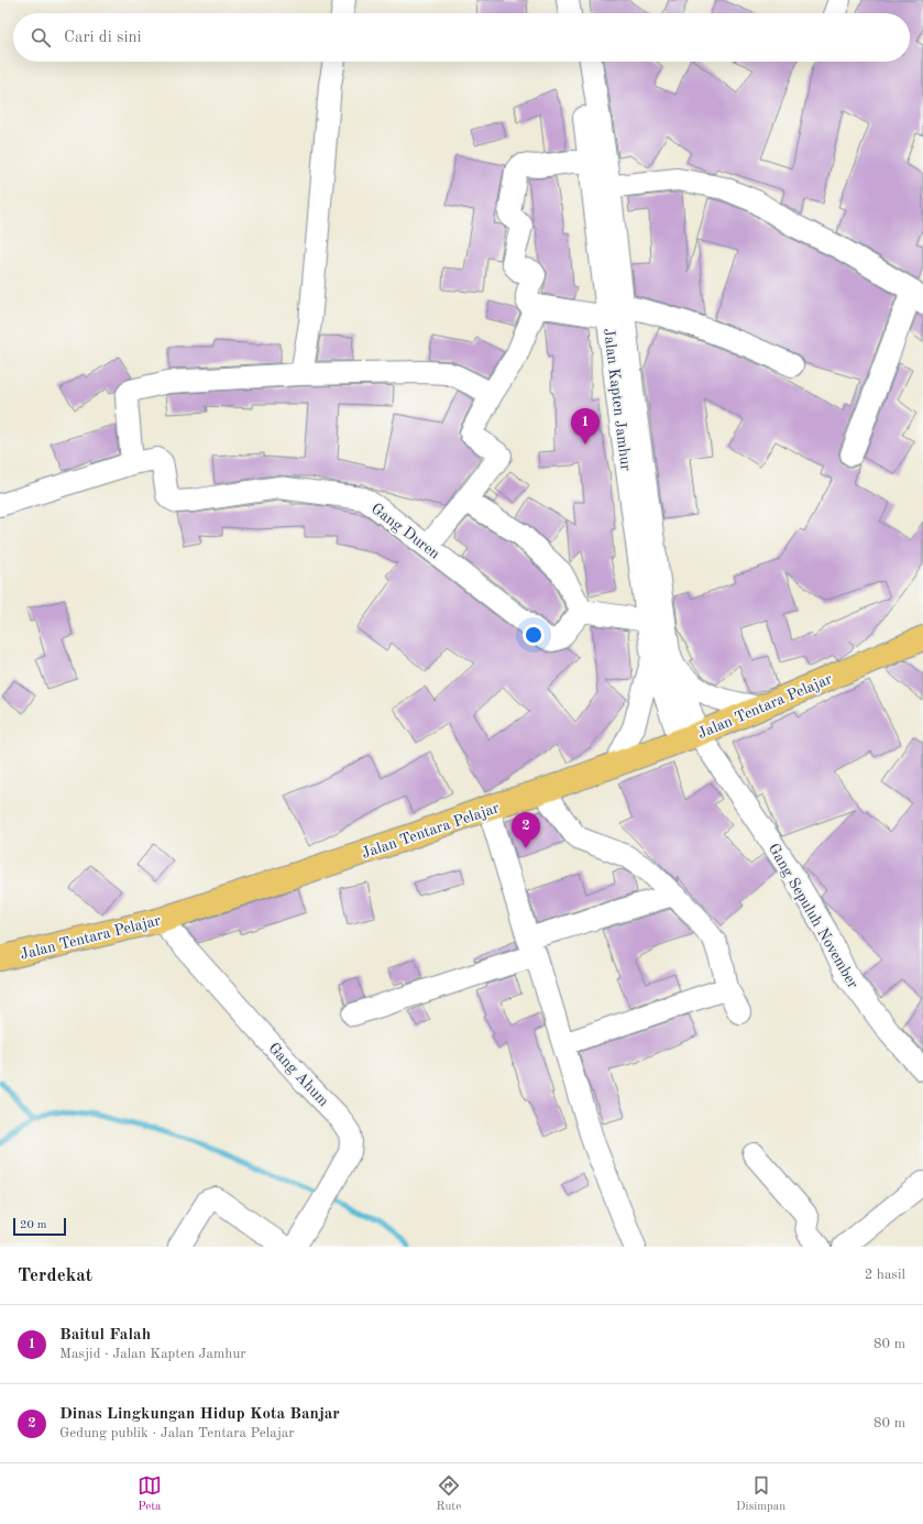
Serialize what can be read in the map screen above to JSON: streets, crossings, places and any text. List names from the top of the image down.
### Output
{
  "streets": {
    "main road": ["Jalan Tentara Pelajar"],
    "street": [
      "Jalan Kapten Jamhur",
      "Gang Duren",
      "Gang Sepuluh November",
      "Gang Ahum"
    ]
  },
  "crossings": [
    ["Jalan Kapten Jamhur", "Jalan Tentara Pelajar"],
    ["Jalan Kapten Jamhur", "Gang Sepuluh November"],
    ["Jalan Tentara Pelajar", "Gang Sepuluh November"],
    ["Jalan Tentara Pelajar", "Gang Ahum"]
  ],
  "scale_bar": "20 m",
  "page": {
    "search": "Cari di sini",
    "pins": ["1", "2"],
    "scale": "20 m",
    "heading": ["Terdekat", "2 hasil"],
    "list": [
      {
        "mark": "1",
        "name": "Baitul Falah",
        "note": "Masjid · Jalan Kapten Jamhur",
        "value": "80 m"
      },
      {
        "mark": "2",
        "name": "Dinas Lingkungan Hidup Kota Banjar",
        "note": "Gedung publik · Jalan Tentara Pelajar",
        "value": "80 m"
      }
    ],
    "nav": ["Peta", "Rute", "Disimpan"]
  }
}
